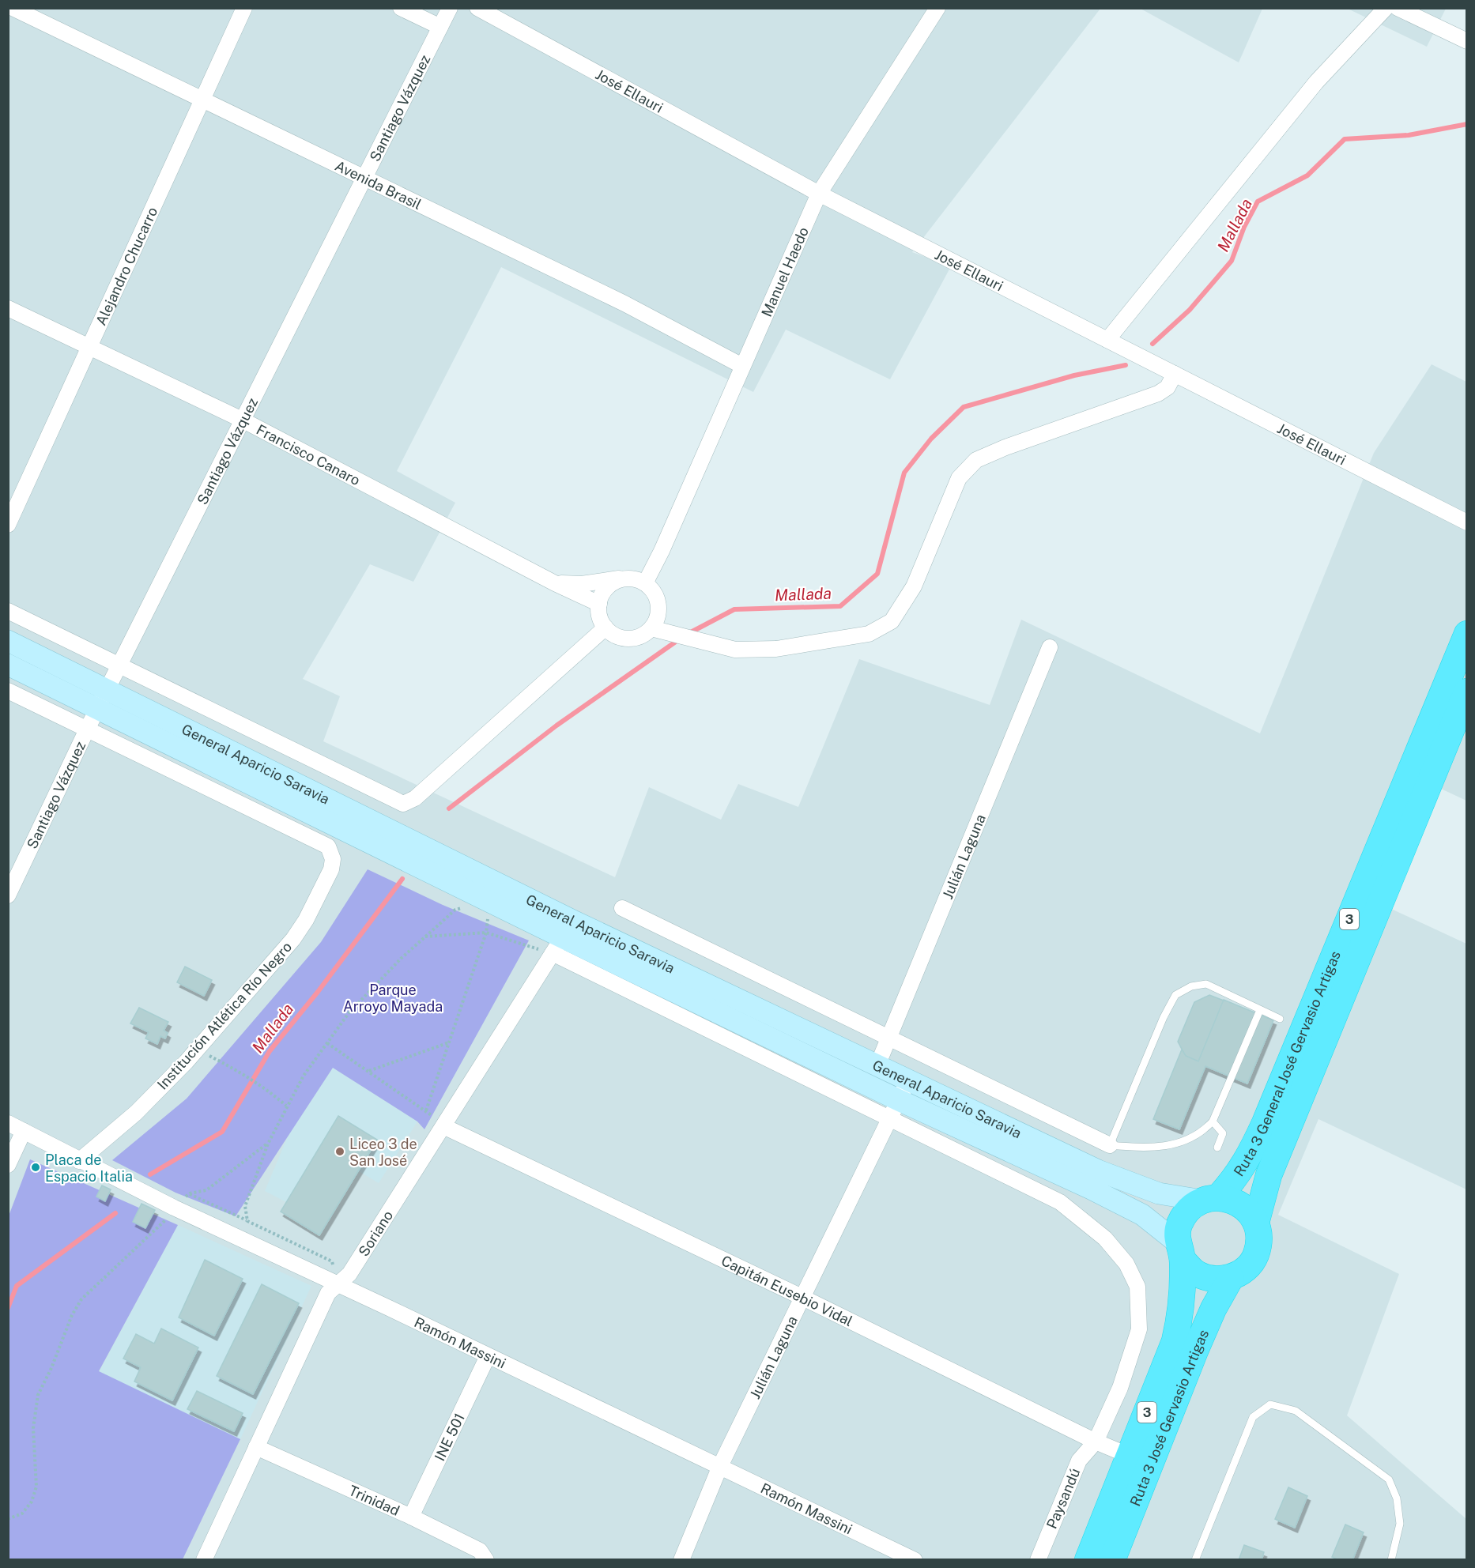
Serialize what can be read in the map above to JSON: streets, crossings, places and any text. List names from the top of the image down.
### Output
{
  "streets": {
    "highway": ["3", "Ruta 3 General José Gervasio Artigas", "Ruta 3 José Gervasio Artigas"],
    "main road": ["General Aparicio Saravia"],
    "street": [
      "José Ellauri",
      "Santiago Vázquez",
      "Avenida Brasil",
      "Alejandro Chucarro",
      "Manuel Haedo",
      "Francisco Canaro",
      "Julián Laguna",
      "Institución Atlética Río Negro",
      "Soriano",
      "Capitán Eusebio Vidal",
      "Ramón Massini",
      "INE 501",
      "Paysandú",
      "Trinidad"
    ]
  },
  "crossings": [
    ["José Ellauri", "Manuel Haedo"],
    ["Santiago Vázquez", "Avenida Brasil"],
    ["Santiago Vázquez", "Francisco Canaro"],
    ["Santiago Vázquez", "General Aparicio Saravia"],
    ["Santiago Vázquez", "Institución Atlética Río Negro"],
    ["Avenida Brasil", "Alejandro Chucarro"],
    ["Avenida Brasil", "Manuel Haedo"],
    ["Alejandro Chucarro", "Francisco Canaro"],
    ["Manuel Haedo", "Francisco Canaro"],
    ["Manuel Haedo", "General Aparicio Saravia"],
    ["Francisco Canaro", "General Aparicio Saravia"],
    ["General Aparicio Saravia", "Julián Laguna"],
    ["General Aparicio Saravia", "3"],
    ["General Aparicio Saravia", "Ruta 3 General José Gervasio Artigas"],
    ["General Aparicio Saravia", "Soriano"],
    ["General Aparicio Saravia", "Capitán Eusebio Vidal"],
    ["General Aparicio Saravia", "Ruta 3 José Gervasio Artigas"],
    ["General Aparicio Saravia", "Paysandú"],
    ["Julián Laguna", "Capitán Eusebio Vidal"],
    ["Julián Laguna", "Ramón Massini"],
    ["3", "Ruta 3 General José Gervasio Artigas"],
    ["3", "Capitán Eusebio Vidal"],
    ["3", "Ruta 3 José Gervasio Artigas"],
    ["Institución Atlética Río Negro", "Ramón Massini"],
    ["Ruta 3 General José Gervasio Artigas", "Ruta 3 José Gervasio Artigas"],
    ["Soriano", "Capitán Eusebio Vidal"],
    ["Soriano", "Ramón Massini"],
    ["Soriano", "Trinidad"],
    ["Capitán Eusebio Vidal", "Paysandú"],
    ["Ramón Massini", "INE 501"],
    ["INE 501", "Trinidad"]
  ],
  "water": ["Mallada"],
  "parks": ["Parque Arroyo Mayada"],
  "places": ["Liceo 3 de San José", "Placa de Espacio Italia"]
}
